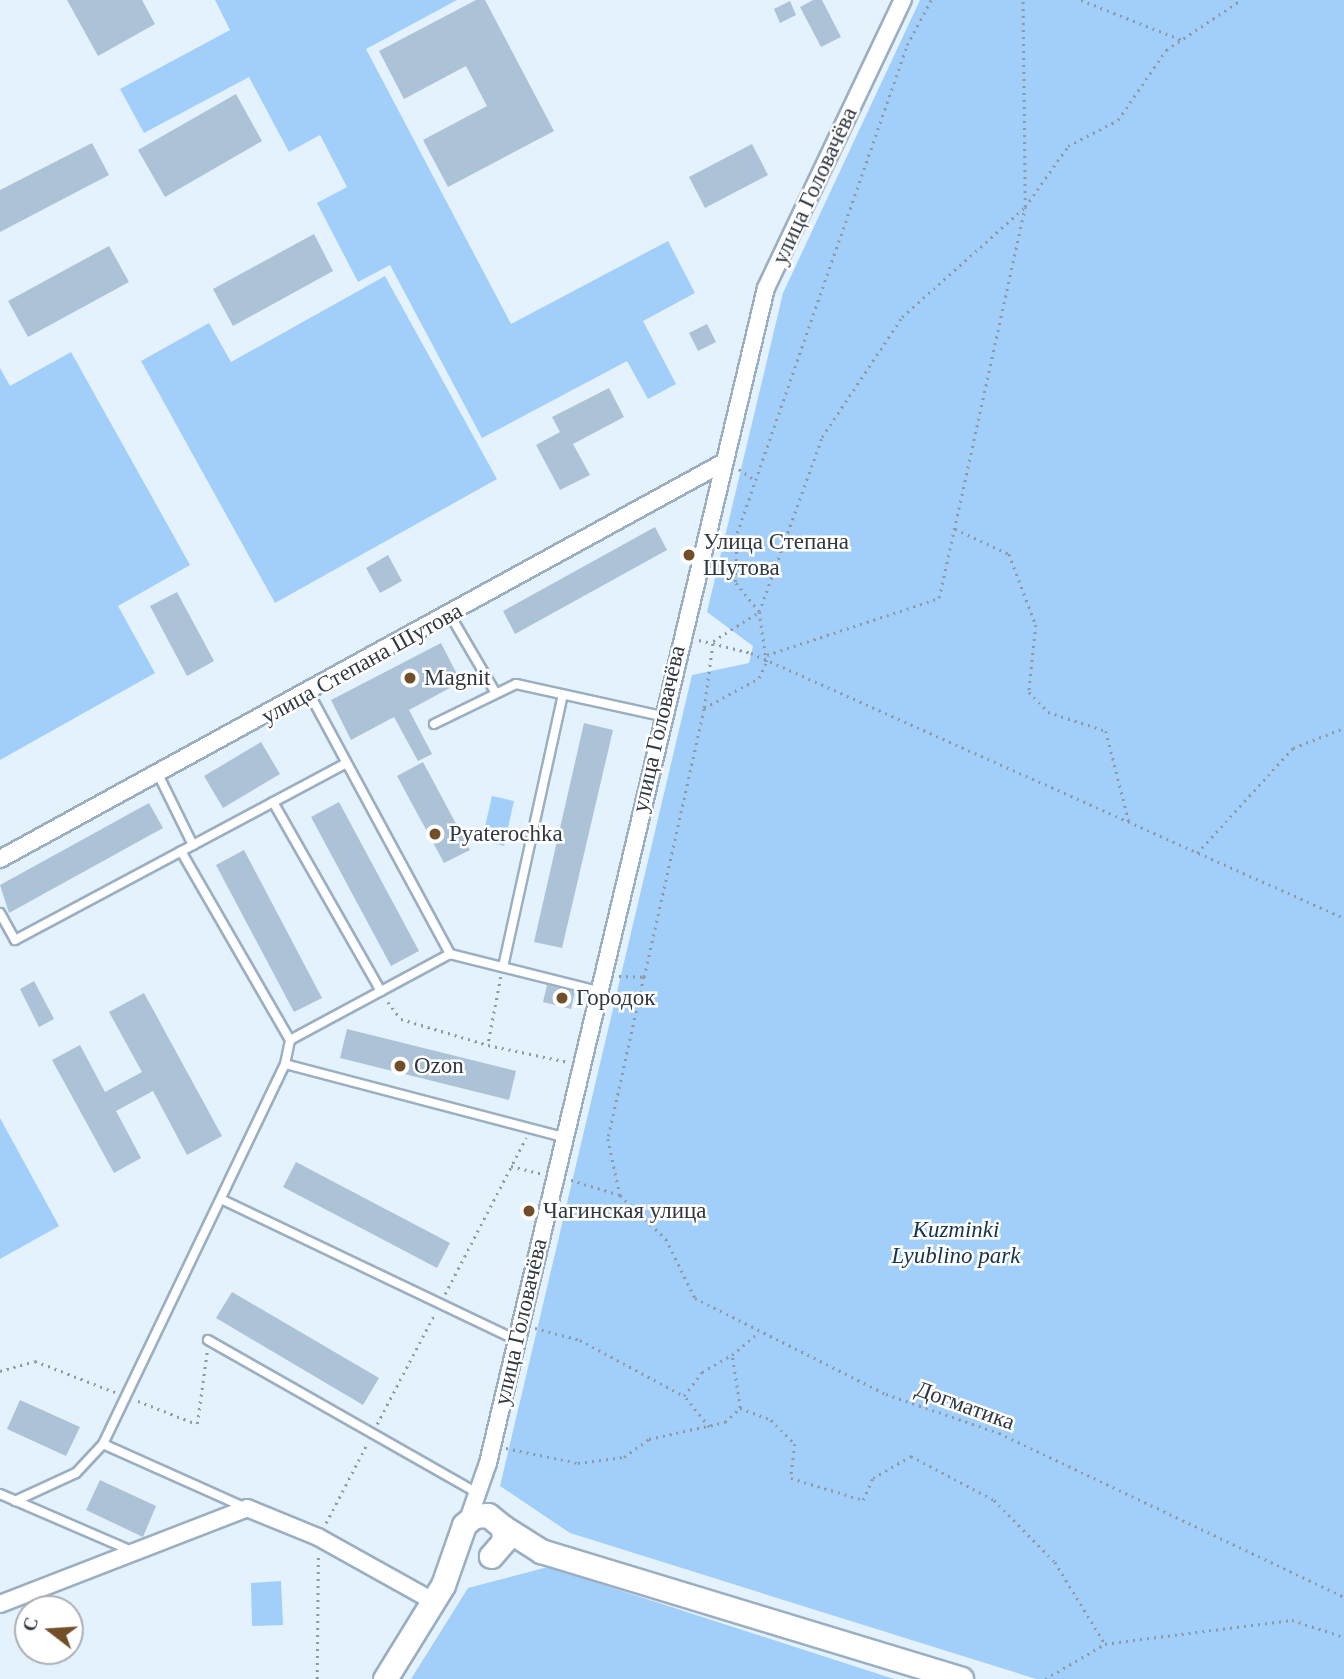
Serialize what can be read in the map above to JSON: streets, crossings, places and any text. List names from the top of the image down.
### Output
{
  "streets": {
    "street": ["улица Головачёва", "улица Степана Шутова"],
    "path": ["Догматика"]
  },
  "crossings": [
    ["улица Головачёва", "улица Степана Шутова"]
  ],
  "parks": ["Kuzminki Lyublino park"],
  "places": [
    "Улица Степана Шутова",
    "Magnit",
    "Pyaterochka",
    "Городок",
    "Ozon",
    "Чагинская улица"
  ],
  "north": "left"
}
